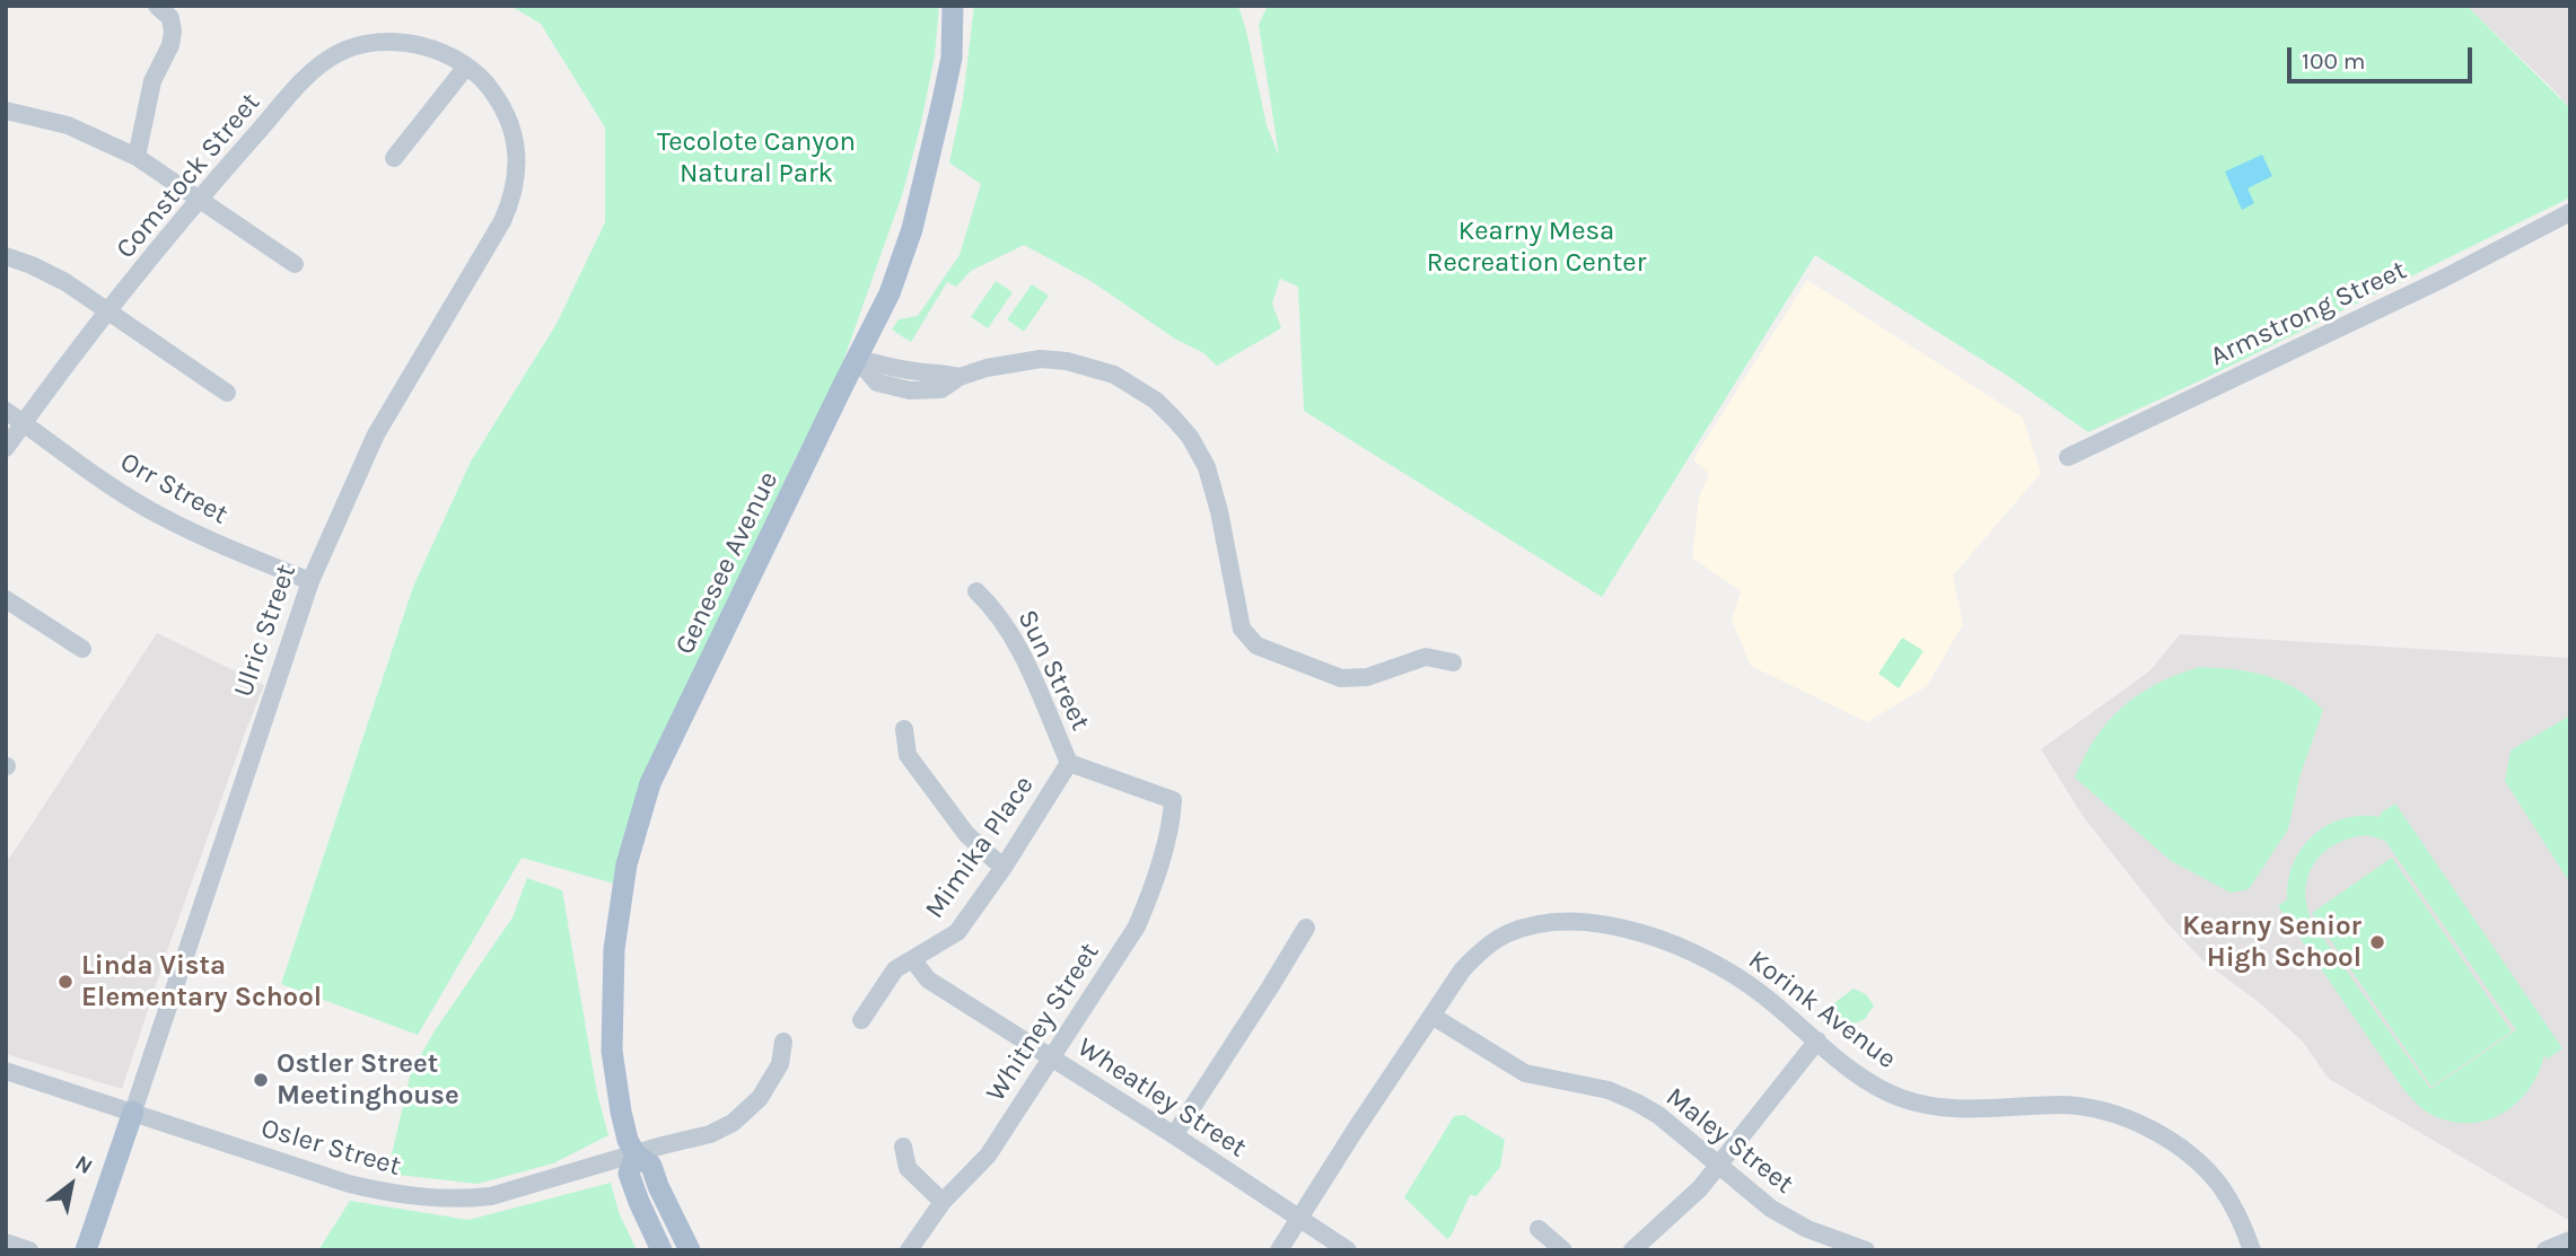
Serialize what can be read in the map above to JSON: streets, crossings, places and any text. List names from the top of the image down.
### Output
{
  "streets": {
    "main road": ["Genesee Avenue", "Ulric Street"],
    "street": [
      "Comstock Street",
      "Armstrong Street",
      "Orr Street",
      "Sun Street",
      "Mimika Place",
      "Korink Avenue",
      "Whitney Street",
      "Wheatley Street",
      "Maley Street",
      "Osler Street"
    ]
  },
  "crossings": [
    ["Comstock Street", "Orr Street"],
    ["Comstock Street", "Ulric Street"],
    ["Orr Street", "Ulric Street"],
    ["Genesee Avenue", "Osler Street"],
    ["Ulric Street", "Osler Street"],
    ["Sun Street", "Mimika Place"],
    ["Sun Street", "Whitney Street"],
    ["Mimika Place", "Wheatley Street"],
    ["Korink Avenue", "Wheatley Street"],
    ["Korink Avenue", "Maley Street"],
    ["Whitney Street", "Wheatley Street"]
  ],
  "parks": ["Tecolote Canyon Natural Park", "Kearny Mesa Recreation Center"],
  "places": ["Kearny Senior High School", "Linda Vista Elementary School", "Ostler Street Meetinghouse"],
  "scale_bar": "100 m",
  "north": "top right"
}
